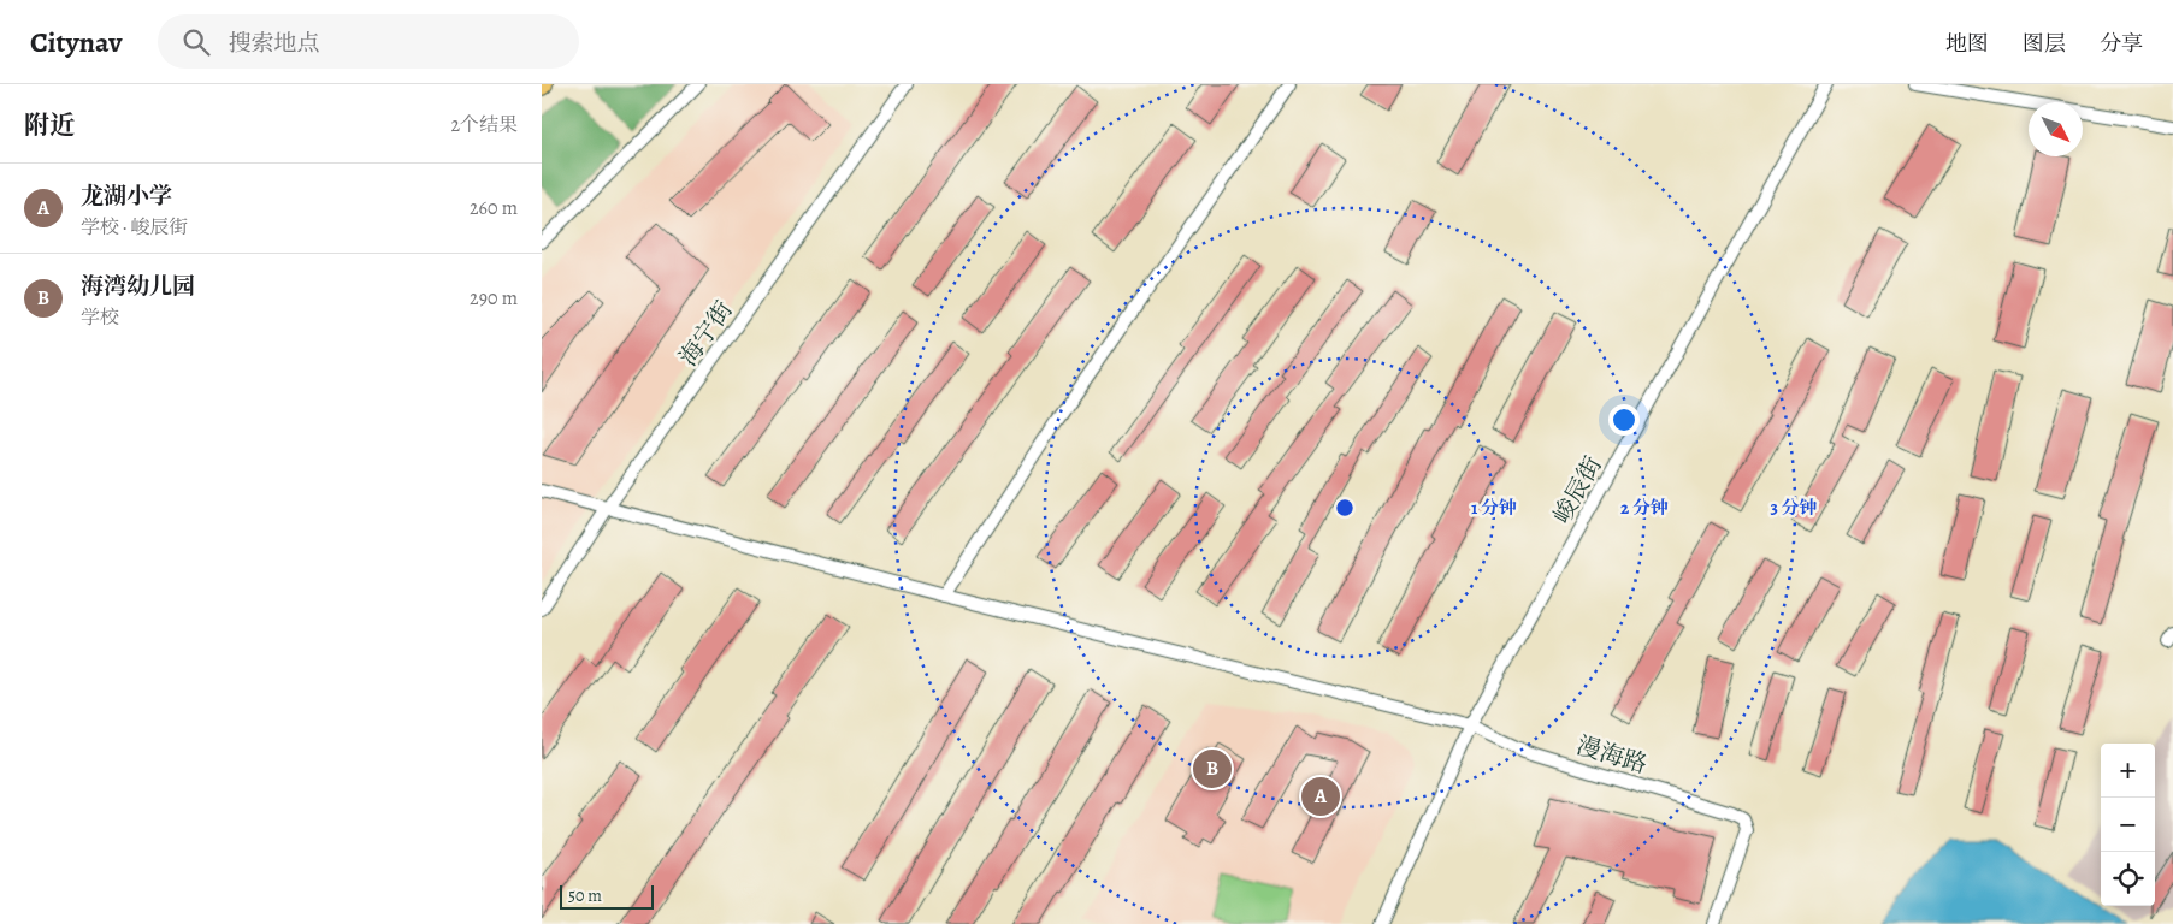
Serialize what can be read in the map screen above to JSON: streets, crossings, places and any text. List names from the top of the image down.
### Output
{
  "streets": {
    "street": ["海宁街", "峻辰街", "漫海路"]
  },
  "crossings": [
    ["海宁街", "漫海路"],
    ["峻辰街", "漫海路"]
  ],
  "scale_bar": "50 m",
  "north": "bottom right",
  "page": {
    "header": "Citynav",
    "search": "搜索地点",
    "nav": ["地图", "图层", "分享"],
    "heading": ["附近", "2个结果"],
    "list": [
      {
        "mark": "A",
        "name": "龙湖小学",
        "note": "学校 · 峻辰街",
        "value": "260 m"
      },
      {
        "mark": "B",
        "name": "海湾幼儿园",
        "note": "学校",
        "value": "290 m"
      }
    ],
    "map_buttons": ["+", "−"],
    "pins": ["B", "A"],
    "scale": "50 m"
  },
  "rings": ["1 分钟", "2 分钟", "3 分钟"]
}
